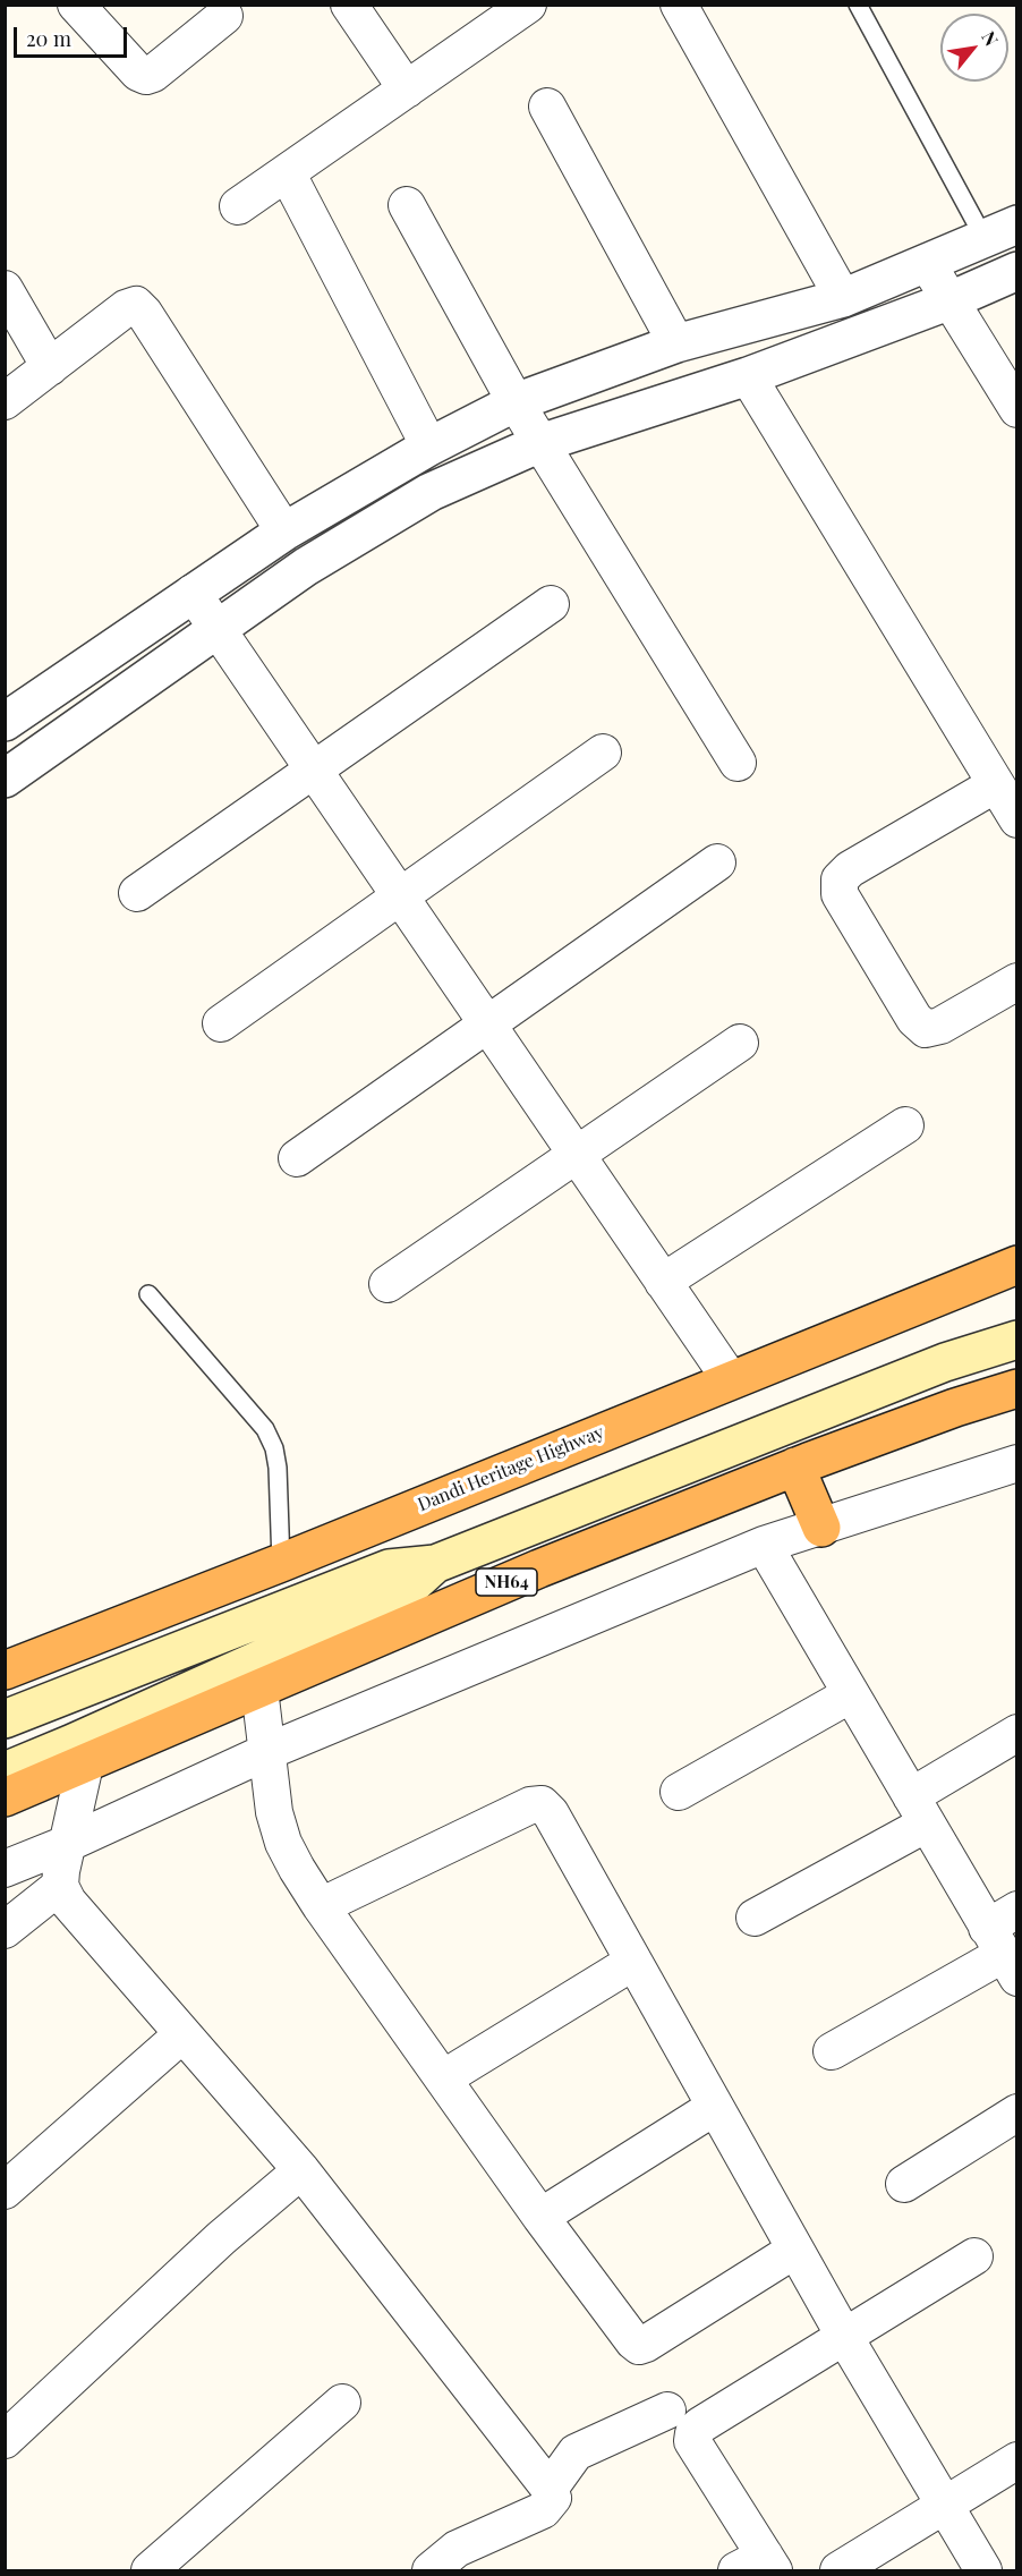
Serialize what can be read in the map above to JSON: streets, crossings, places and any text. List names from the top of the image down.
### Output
{
  "streets": {
    "highway": ["Dandi Heritage Highway", "NH64"]
  },
  "scale_bar": "20 m",
  "north": "top right"
}
